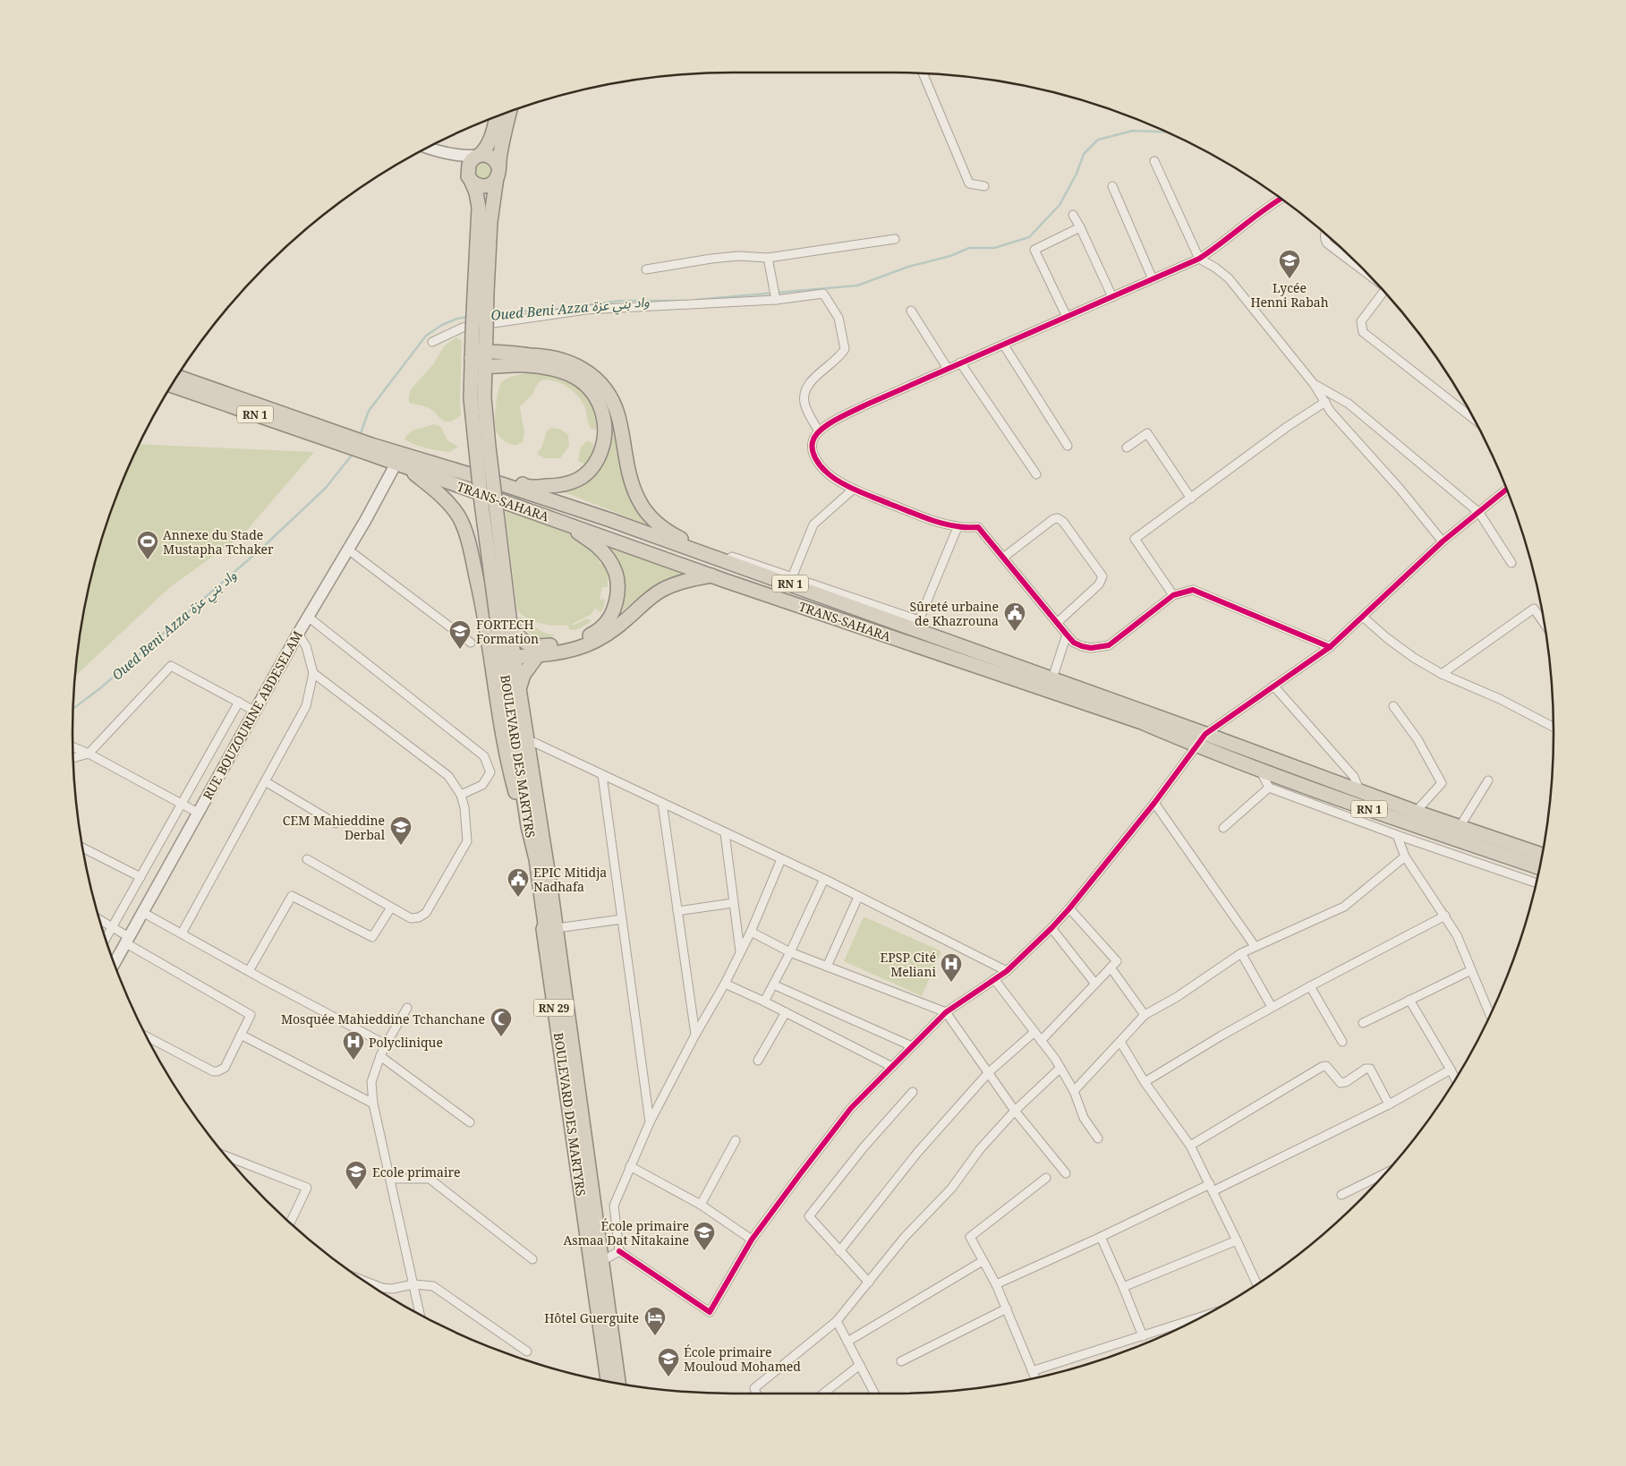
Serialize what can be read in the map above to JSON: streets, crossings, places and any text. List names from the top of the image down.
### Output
{
  "streets": {
    "highway": [
      "RN 1",
      "TRANS-SAHARA",
      "BOULEVARD DES MARTYRS",
      "RN 29"
    ],
    "street": ["RUE BOUZOURINE ABDESELAM"]
  },
  "crossings": [
    ["RN 1", "TRANS-SAHARA"],
    ["TRANS-SAHARA", "RUE BOUZOURINE ABDESELAM"]
  ],
  "water": ["Oued Beni Azza واد بني عزة"],
  "places": {
    "school or university": [
      "Lycée Henni Rabah",
      "FORTECH Formation",
      "CEM Mahieddine Derbal",
      "Ecole primaire",
      "École primaire Asmaa Dat Nitakaine",
      "École primaire Mouloud Mohamed"
    ],
    "sports": ["Annexe du Stade Mustapha Tchaker"],
    "public building": ["Sûreté urbaine de Khazrouna", "EPIC Mitidja Nadhafa"],
    "hospital": ["EPSP Cité Meliani", "Polyclinique"],
    "mosque": ["Mosquée Mahieddine Tchanchane"],
    "hotel": ["Hôtel Guerguite"]
  }
}
